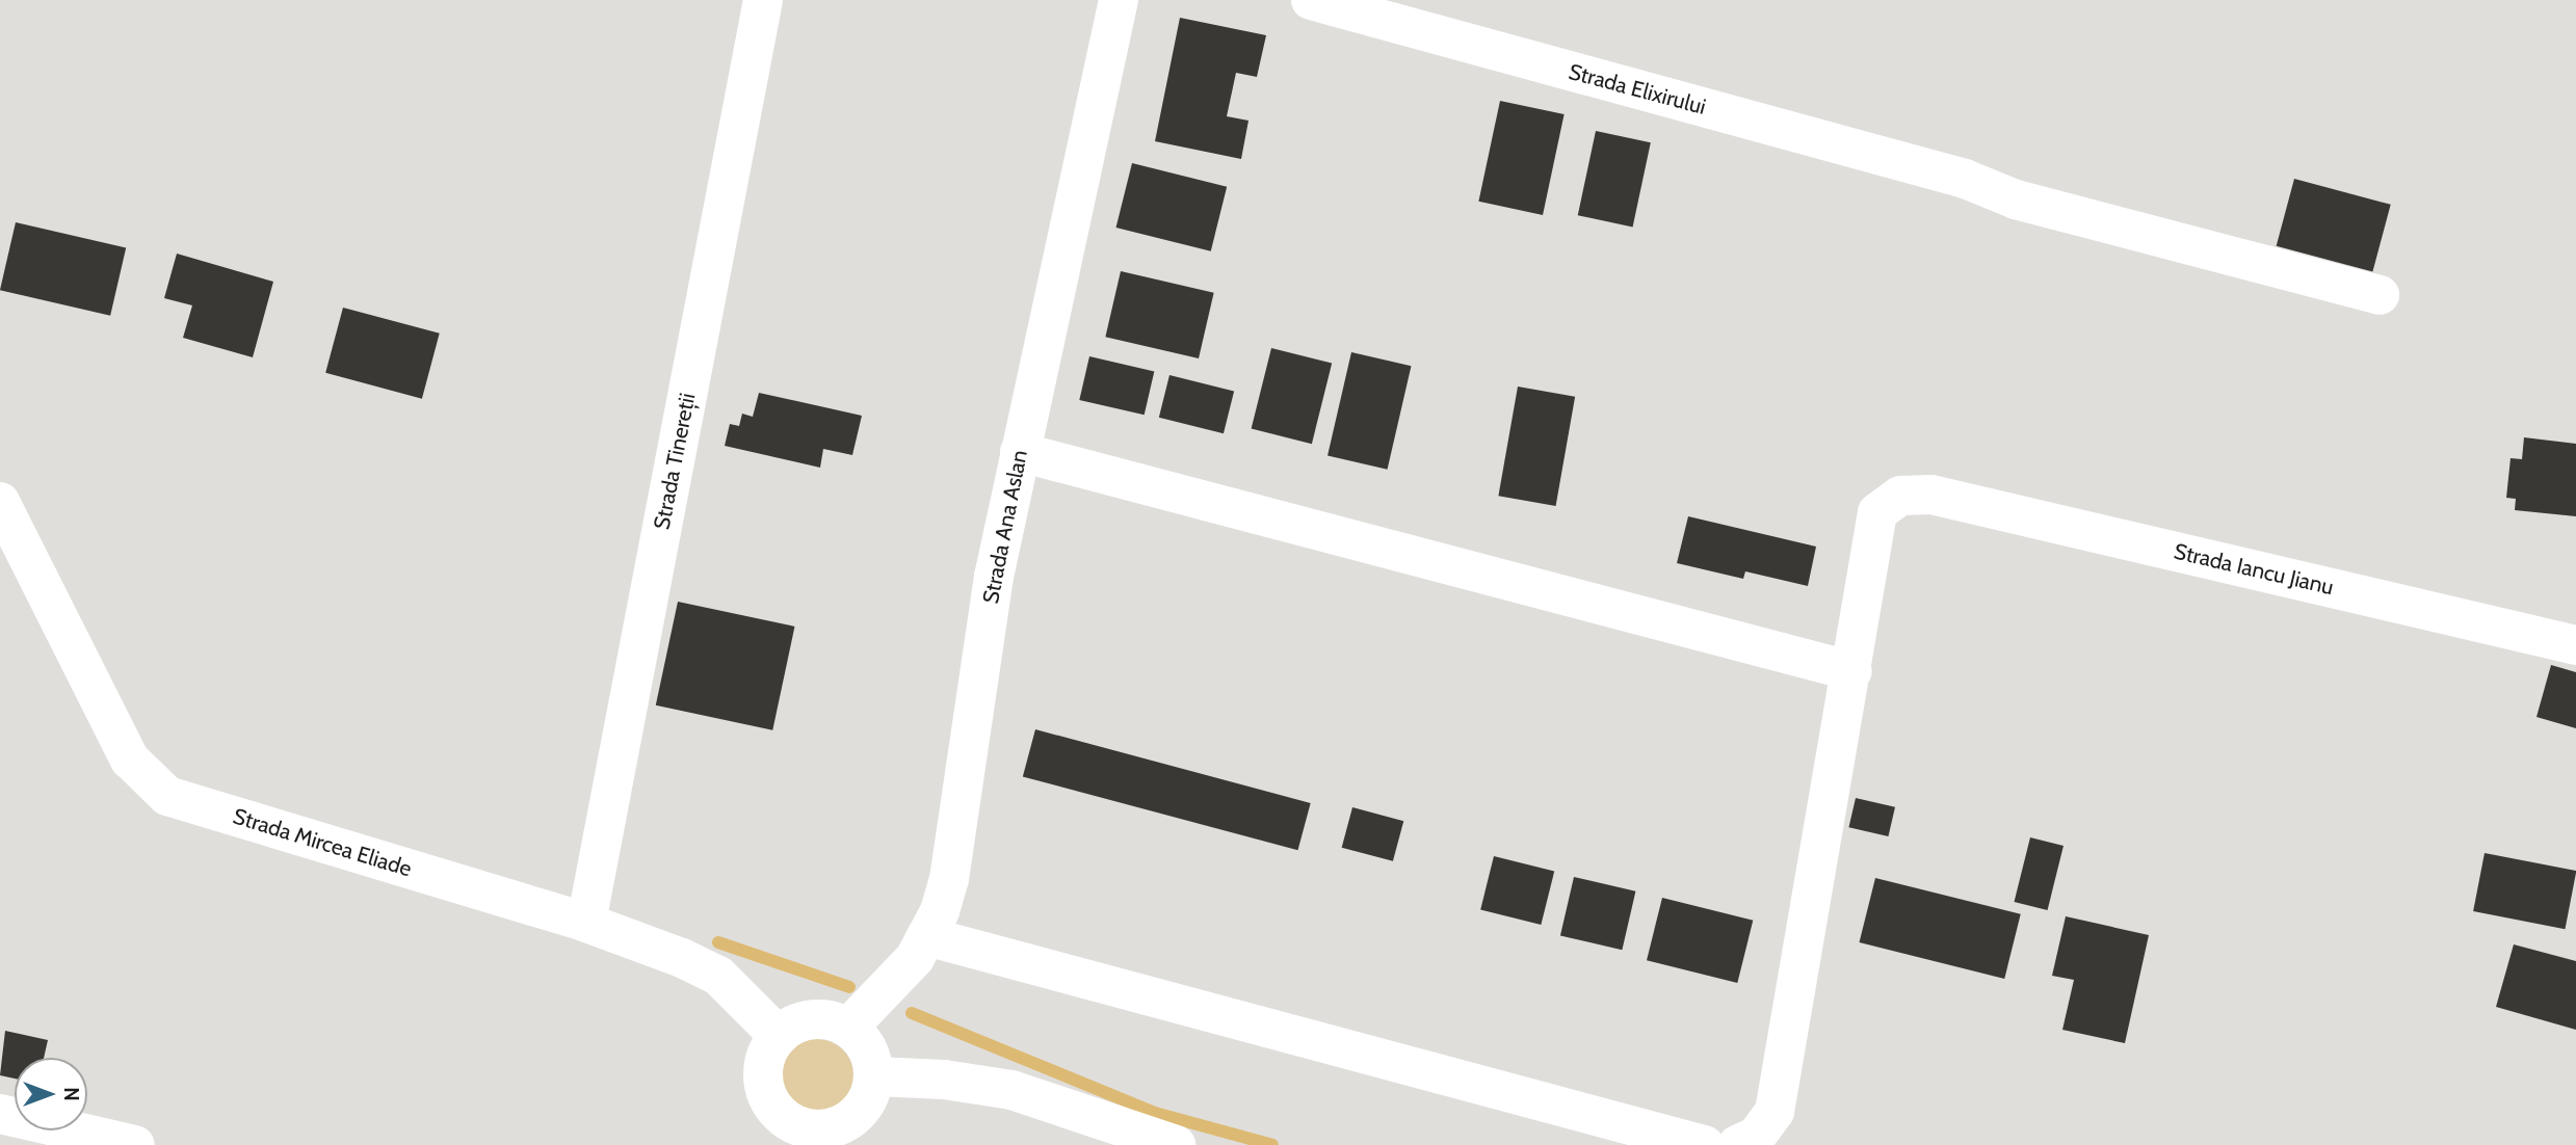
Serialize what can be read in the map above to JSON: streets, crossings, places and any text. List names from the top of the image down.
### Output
{
  "streets": {
    "street": [
      "Strada Elixirului",
      "Strada Tinereții",
      "Strada Ana Aslan",
      "Strada Iancu Jianu",
      "Strada Mircea Eliade"
    ]
  },
  "crossings": [
    ["Strada Tinereții", "Strada Mircea Eliade"],
    ["Strada Ana Aslan", "Strada Mircea Eliade"]
  ],
  "north": "right"
}
